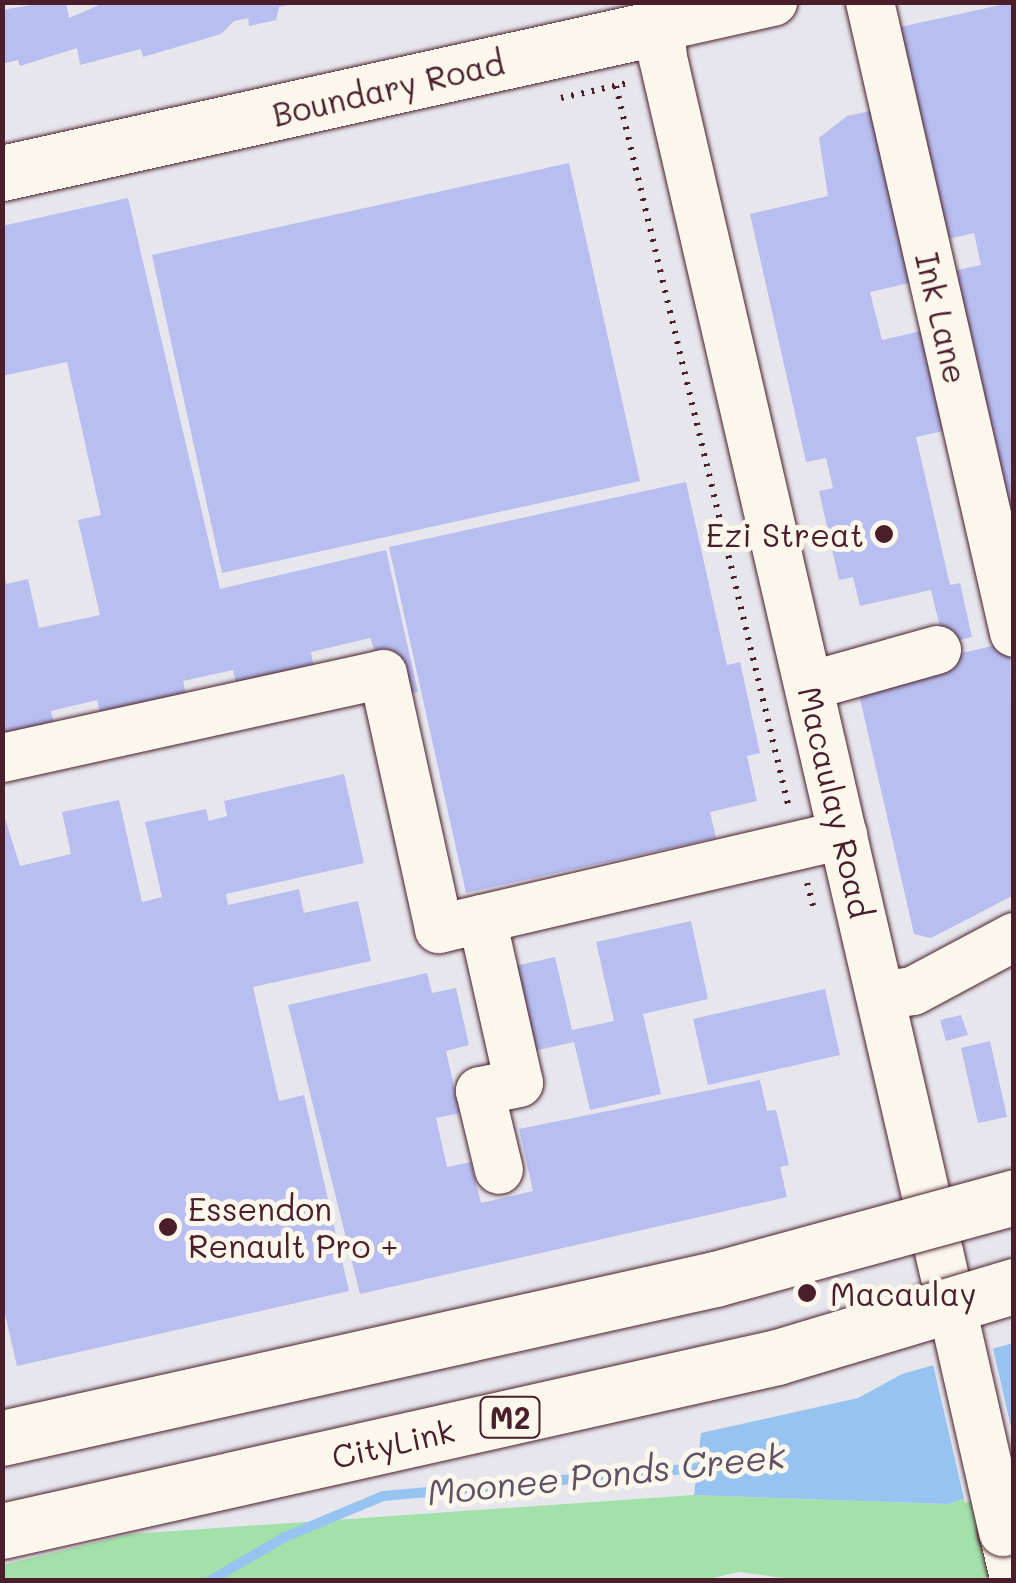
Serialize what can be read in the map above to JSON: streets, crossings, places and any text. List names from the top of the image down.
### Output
{
  "streets": {
    "main road": ["Boundary Road", "M2", "CityLink"],
    "street": ["Ink Lane", "Macaulay Road"]
  },
  "crossings": [
    ["Boundary Road", "Macaulay Road"]
  ],
  "water": ["Moonee Ponds Creek"],
  "places": ["Ezi Streat", "Essendon Renault Pro +", "Macaulay"]
}
